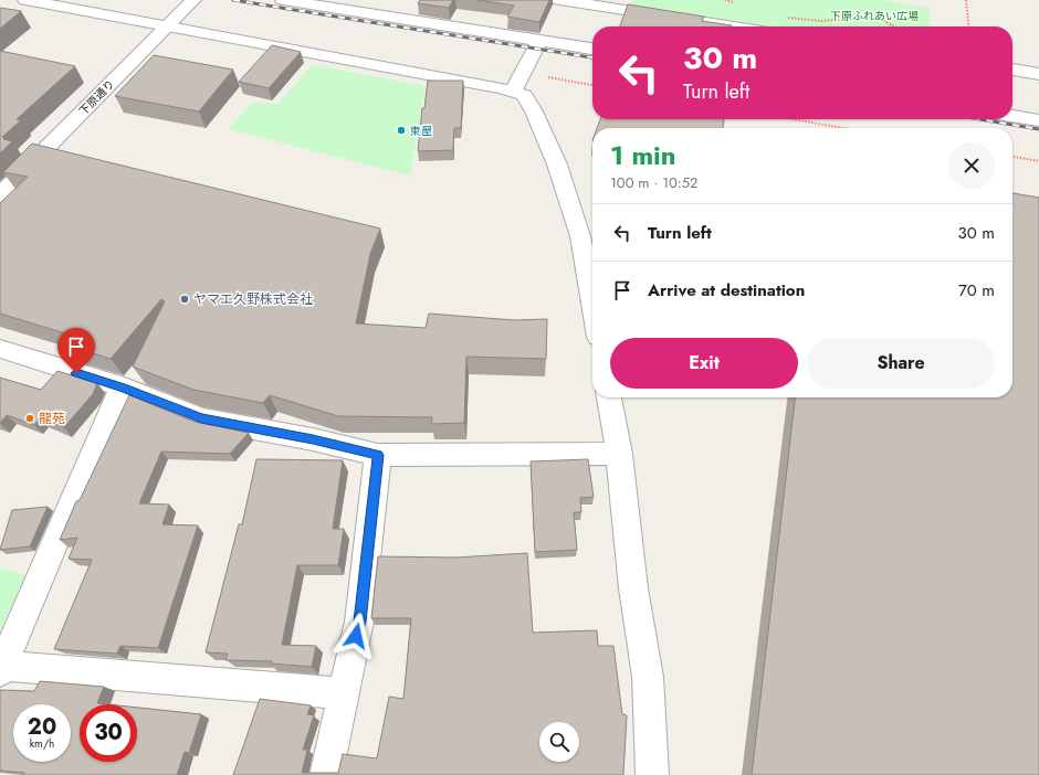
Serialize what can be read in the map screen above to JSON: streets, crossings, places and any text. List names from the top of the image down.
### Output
{
  "streets": {
    "street": ["下原通り"]
  },
  "parks": ["下原ふれあい広場"],
  "places": ["東屋", "ヤマエ久野株式会社", "龍苑"],
  "page": {
    "turn": ["30 m", "Turn left"],
    "heading": ["1 min", "100 m · 10:52"],
    "list": [
      {
        "name": "Turn left",
        "value": "30 m"
      },
      {
        "name": "Arrive at destination",
        "value": "70 m"
      }
    ],
    "buttons": ["Exit", "Share"],
    "speed": "20 km/h",
    "limit": "30"
  }
}
